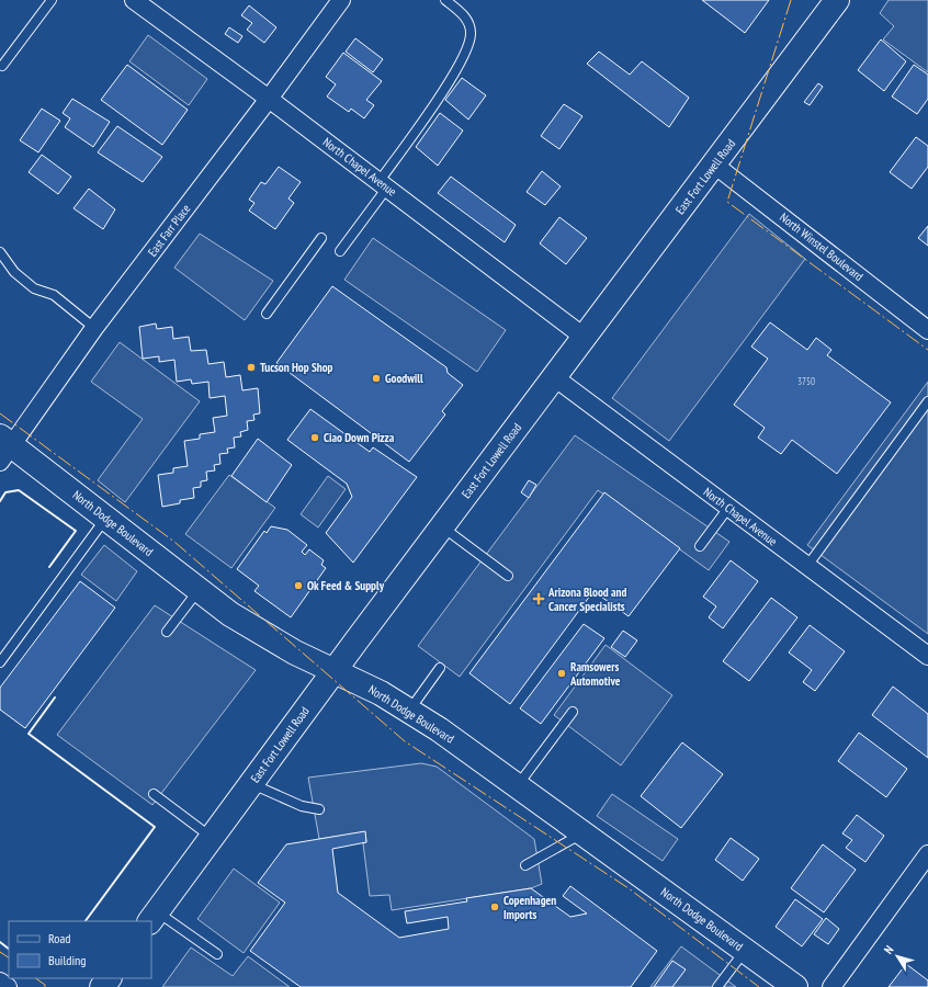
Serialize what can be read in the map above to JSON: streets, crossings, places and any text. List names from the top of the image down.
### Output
{
  "streets": {
    "main road": ["East Fort Lowell Road", "North Dodge Boulevard"],
    "street": ["North Chapel Avenue", "East Farr Place", "North Winstel Boulevard"]
  },
  "crossings": [
    ["North Chapel Avenue", "East Fort Lowell Road"],
    ["North Chapel Avenue", "East Farr Place"],
    ["East Fort Lowell Road", "North Winstel Boulevard"],
    ["East Fort Lowell Road", "North Dodge Boulevard"],
    ["East Farr Place", "North Dodge Boulevard"]
  ],
  "places": {
    "other": [
      "Tucson Hop Shop",
      "Goodwill",
      "Ciao Down Pizza",
      "Ok Feed & Supply",
      "Ramsowers Automotive",
      "Copenhagen Imports"
    ],
    "health": ["Arizona Blood and Cancer Specialists"]
  },
  "house_numbers": ["3750"],
  "legend": ["Road", "Building"],
  "north": "top left"
}
